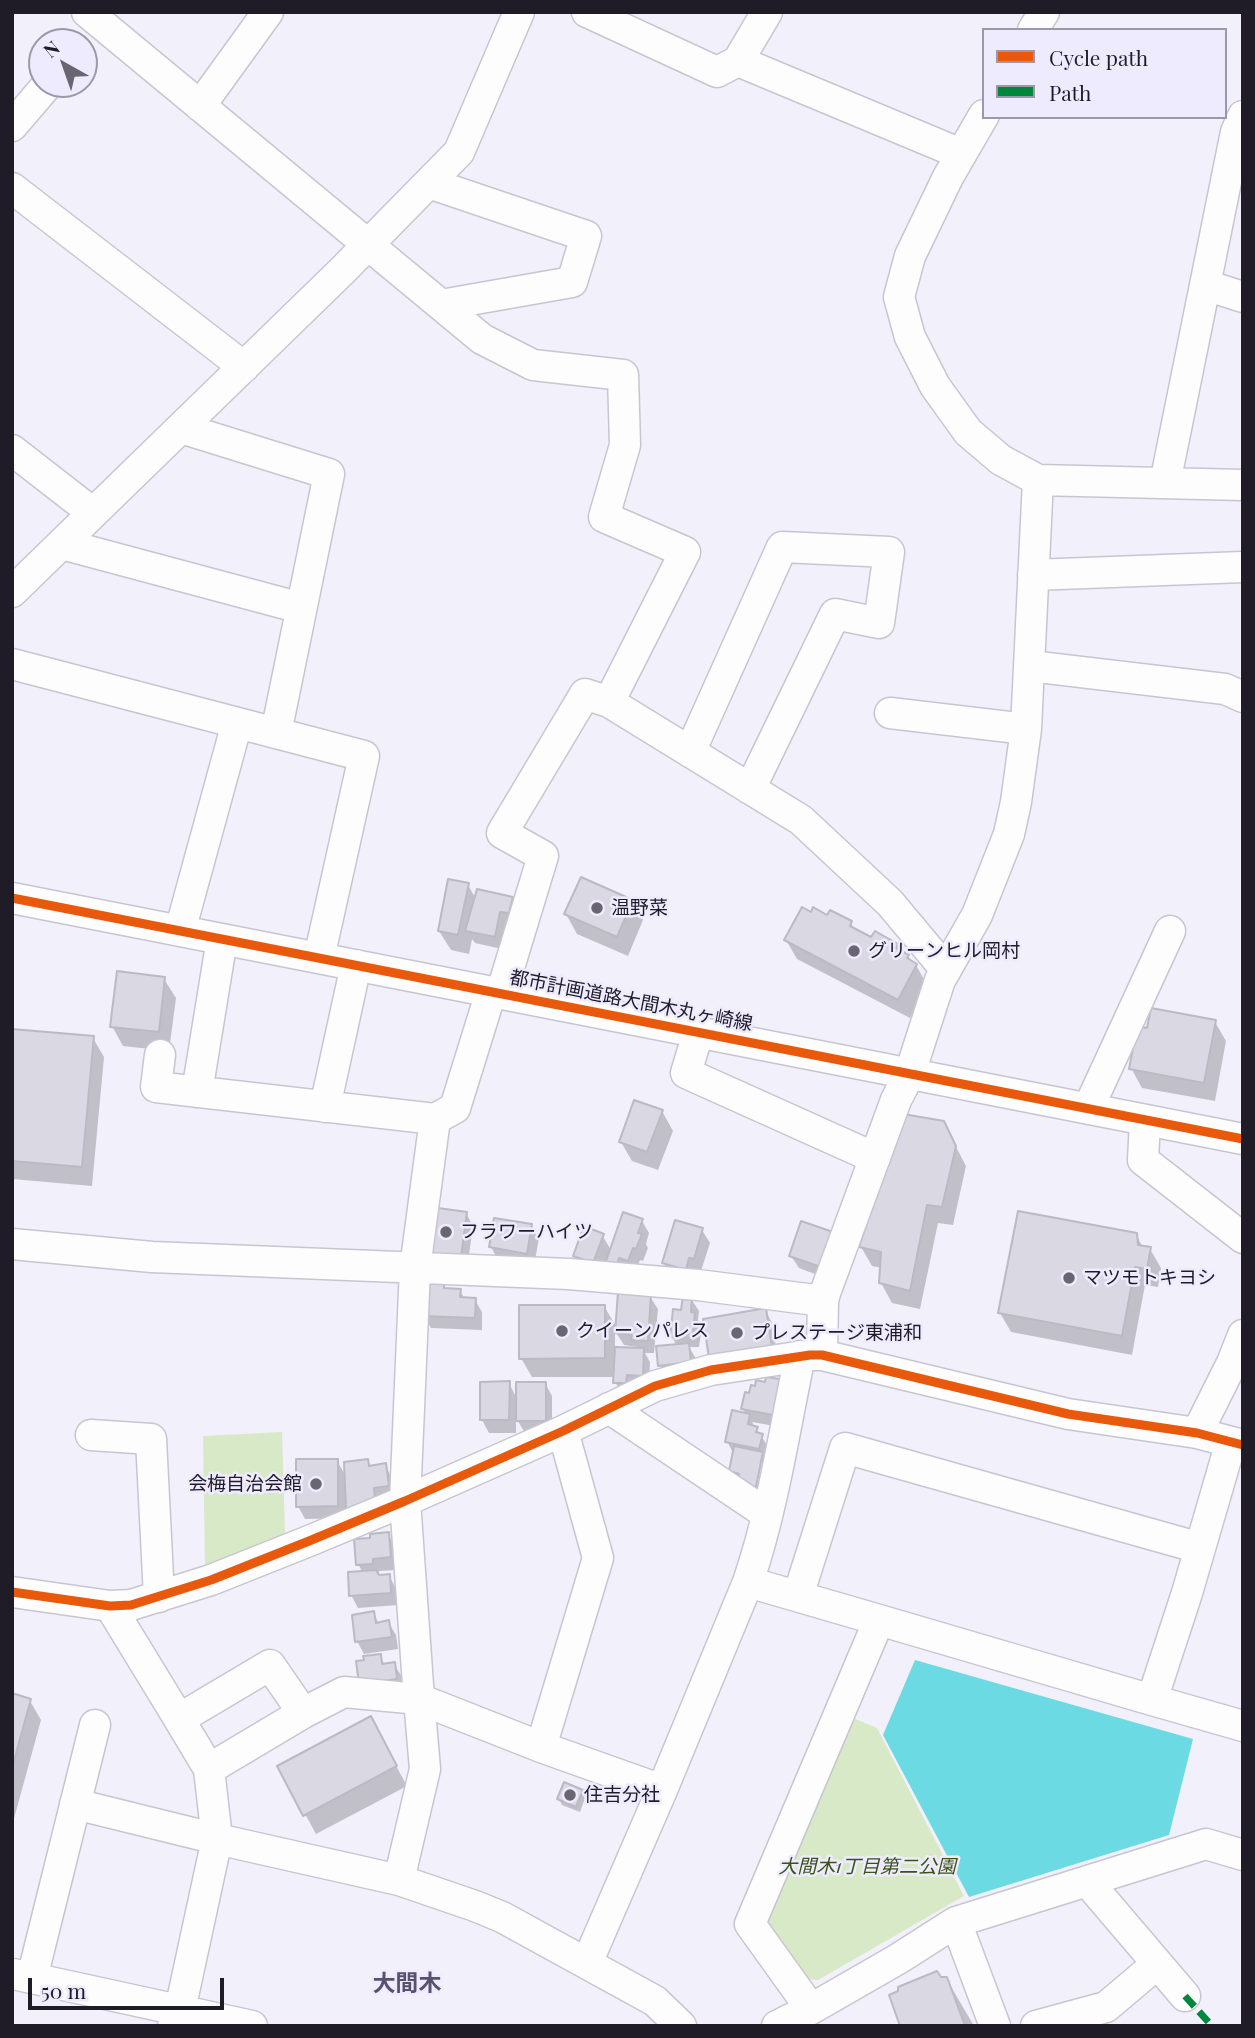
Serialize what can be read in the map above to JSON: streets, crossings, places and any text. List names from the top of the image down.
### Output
{
  "streets": {
    "street": ["都市計画道路大間木丸ヶ崎線"]
  },
  "districts": ["大間木"],
  "parks": ["大間木1丁目第二公園"],
  "places": [
    "温野菜",
    "グリーンヒル岡村",
    "フラワーハイツ",
    "マツモトキヨシ",
    "クイーンパレス",
    "プレステージ東浦和",
    "会梅自治会館",
    "住吉分社"
  ],
  "legend": ["Cycle path", "Path"],
  "scale_bar": "50 m",
  "north": "top left"
}
